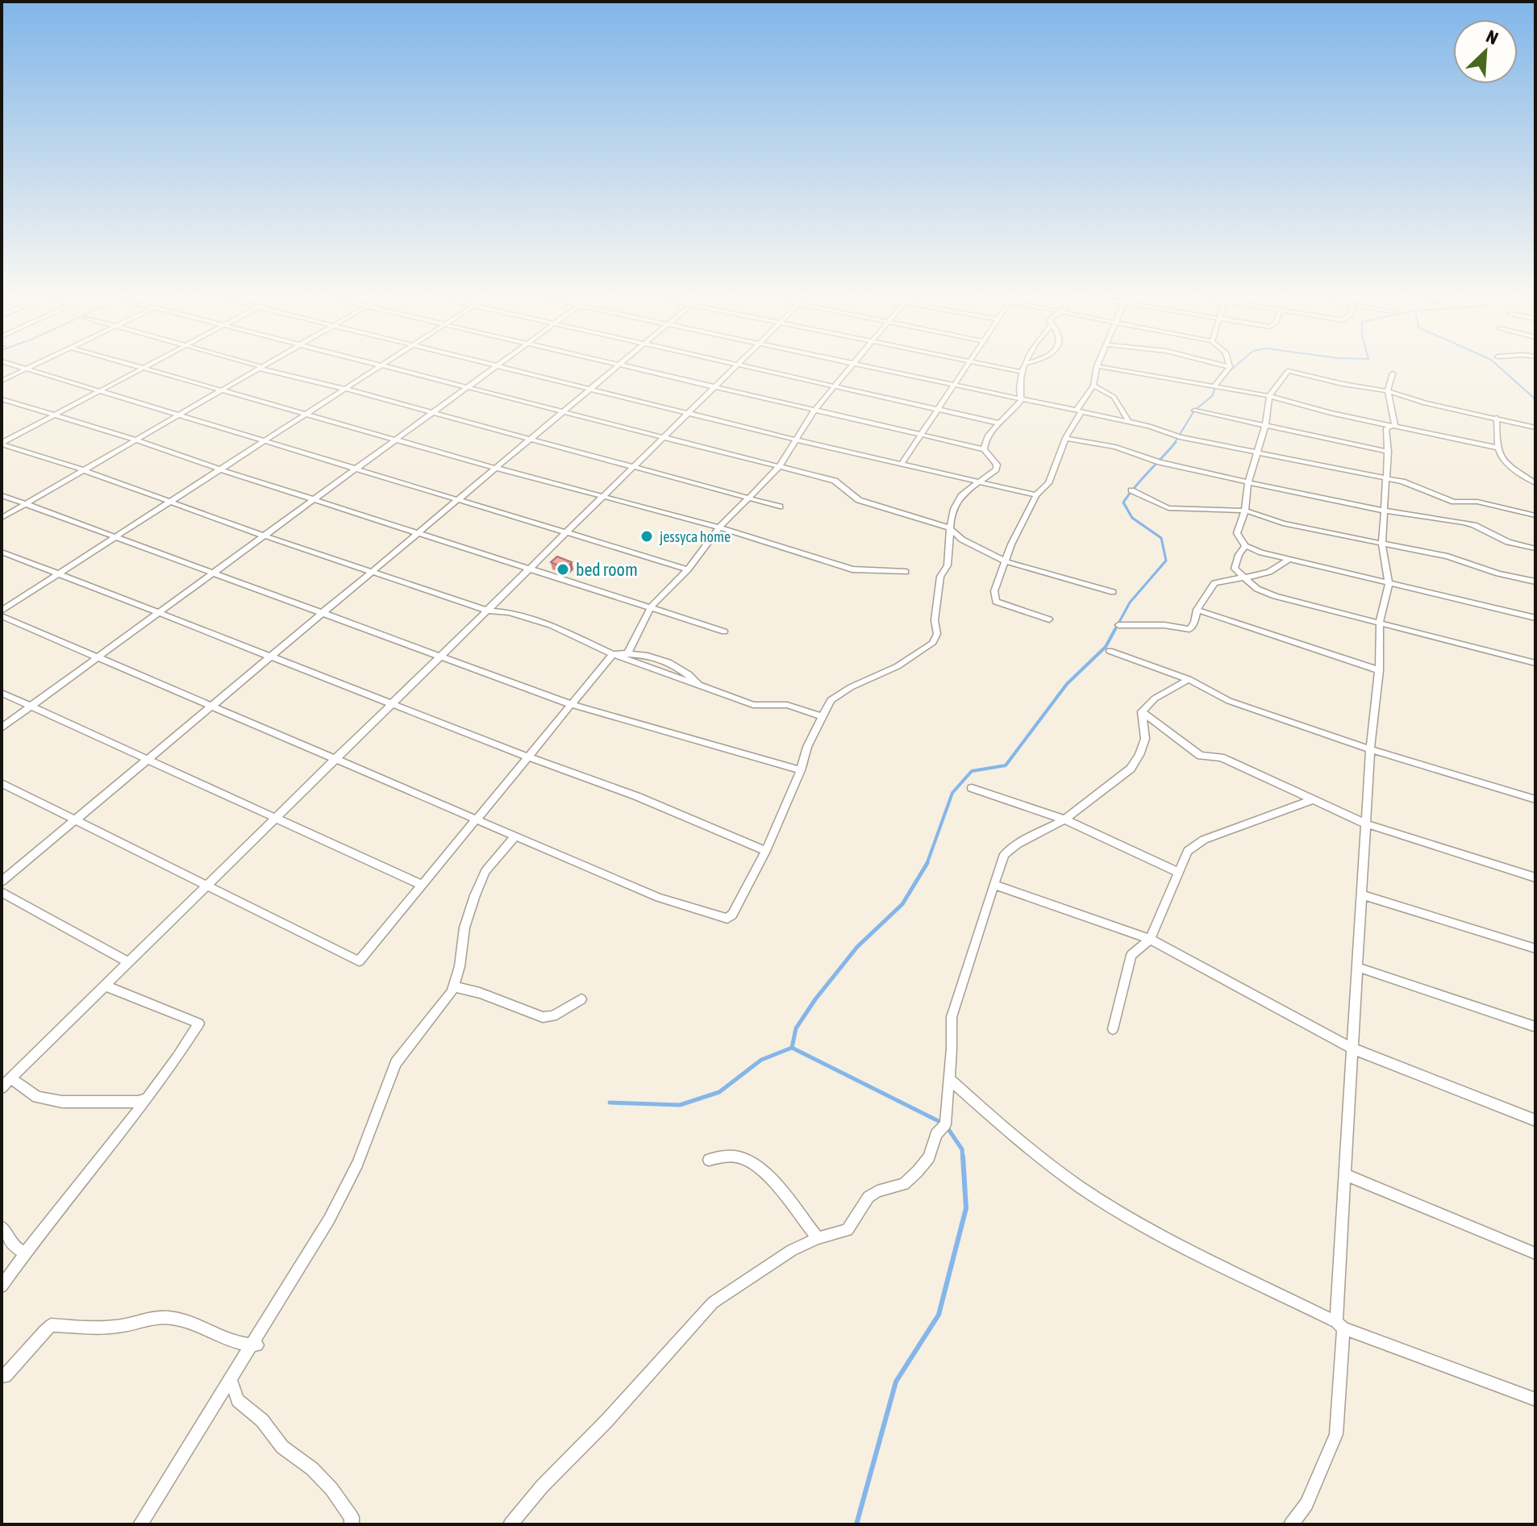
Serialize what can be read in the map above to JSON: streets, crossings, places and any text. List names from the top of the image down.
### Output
{
  "places": ["jessyca home", "bed room"],
  "north": "top right"
}
